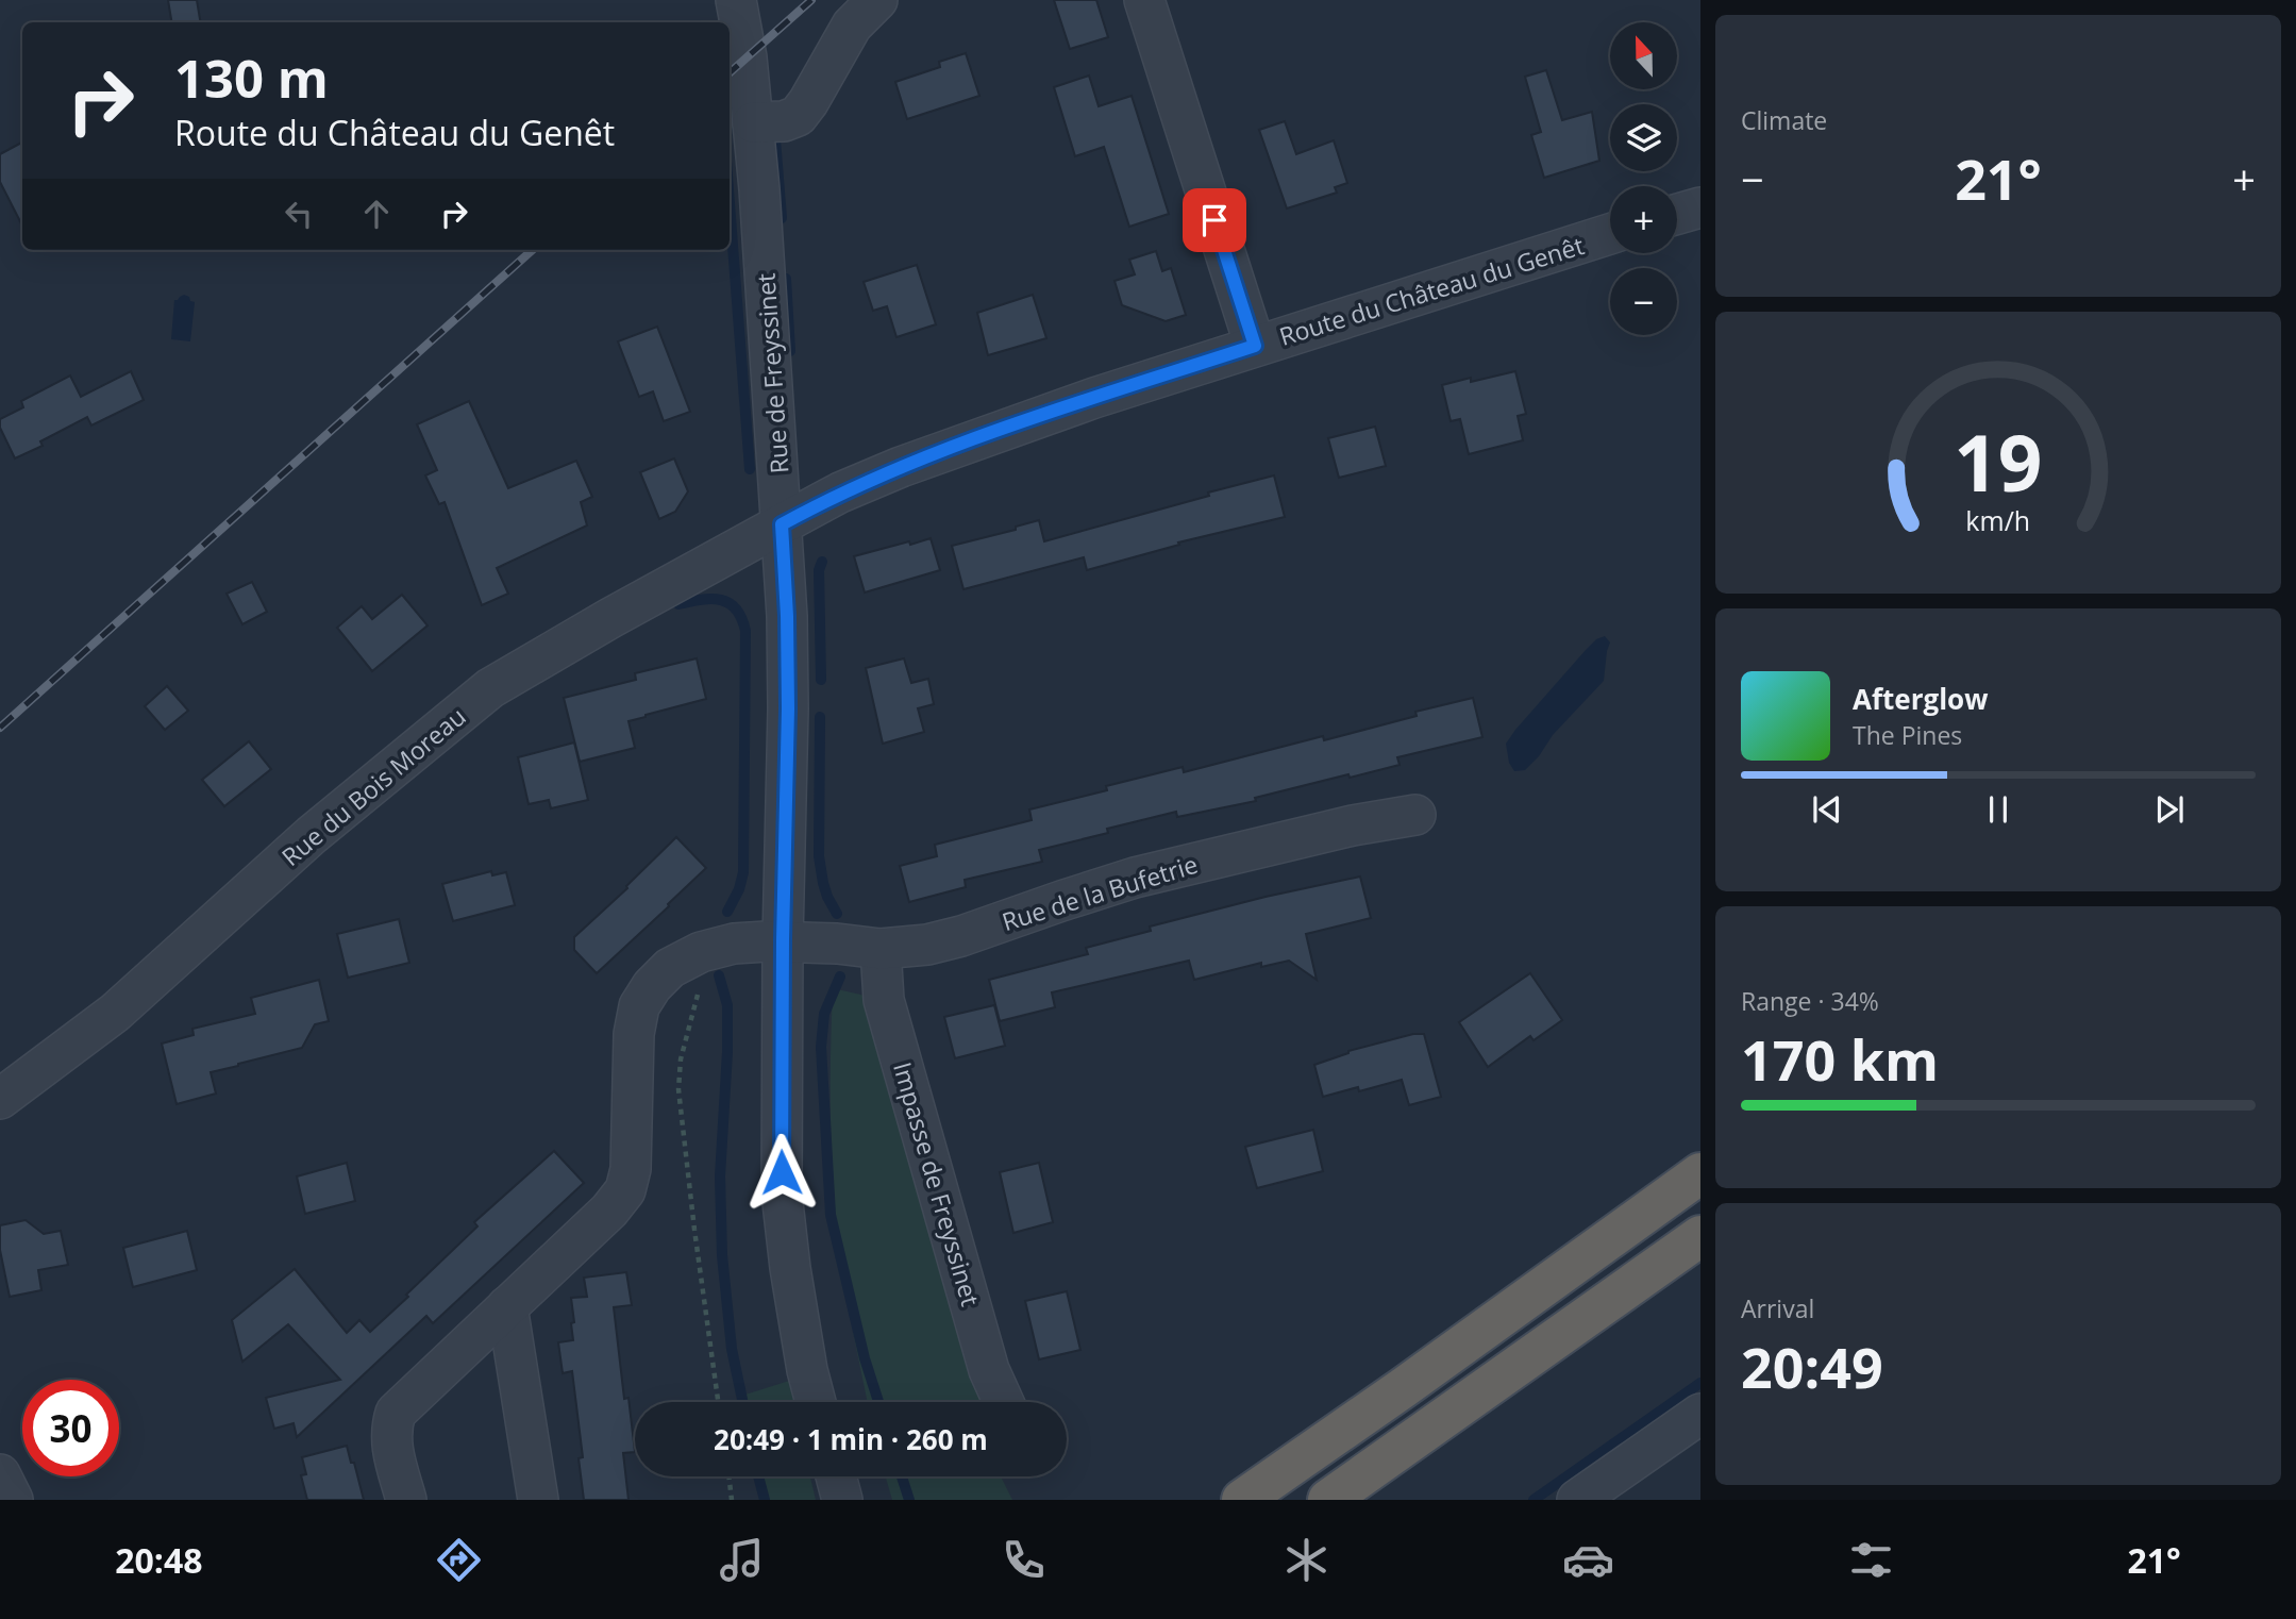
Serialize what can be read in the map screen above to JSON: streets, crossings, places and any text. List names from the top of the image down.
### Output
{
  "streets": {
    "street": [
      "Route du Château du Genêt",
      "Rue de Freyssinet",
      "Rue du Bois Moreau",
      "Rue de la Bufetrie",
      "Impasse de Freyssinet"
    ]
  },
  "crossings": [
    ["Route du Château du Genêt", "Rue de Freyssinet"],
    ["Route du Château du Genêt", "Rue du Bois Moreau"],
    ["Rue de Freyssinet", "Rue du Bois Moreau"],
    ["Rue de Freyssinet", "Rue de la Bufetrie"],
    ["Rue de la Bufetrie", "Impasse de Freyssinet"]
  ],
  "north": "top",
  "page": {
    "tile": [
      "Climate",
      ["Range · 34%", "170 km"],
      ["Arrival", "20:49"]
    ],
    "map_buttons": ["+", "−"],
    "turn": ["130 m", "Route du Château du Genêt"],
    "heat": ["−", "21°", "+"],
    "song": ["Afterglow", "The Pines"],
    "limit": "30",
    "trip": "20:49 · 1 min · 260 m",
    "tabs": ["20:48", "21°"],
    "gauge": ["19", "km/h"]
  }
}
